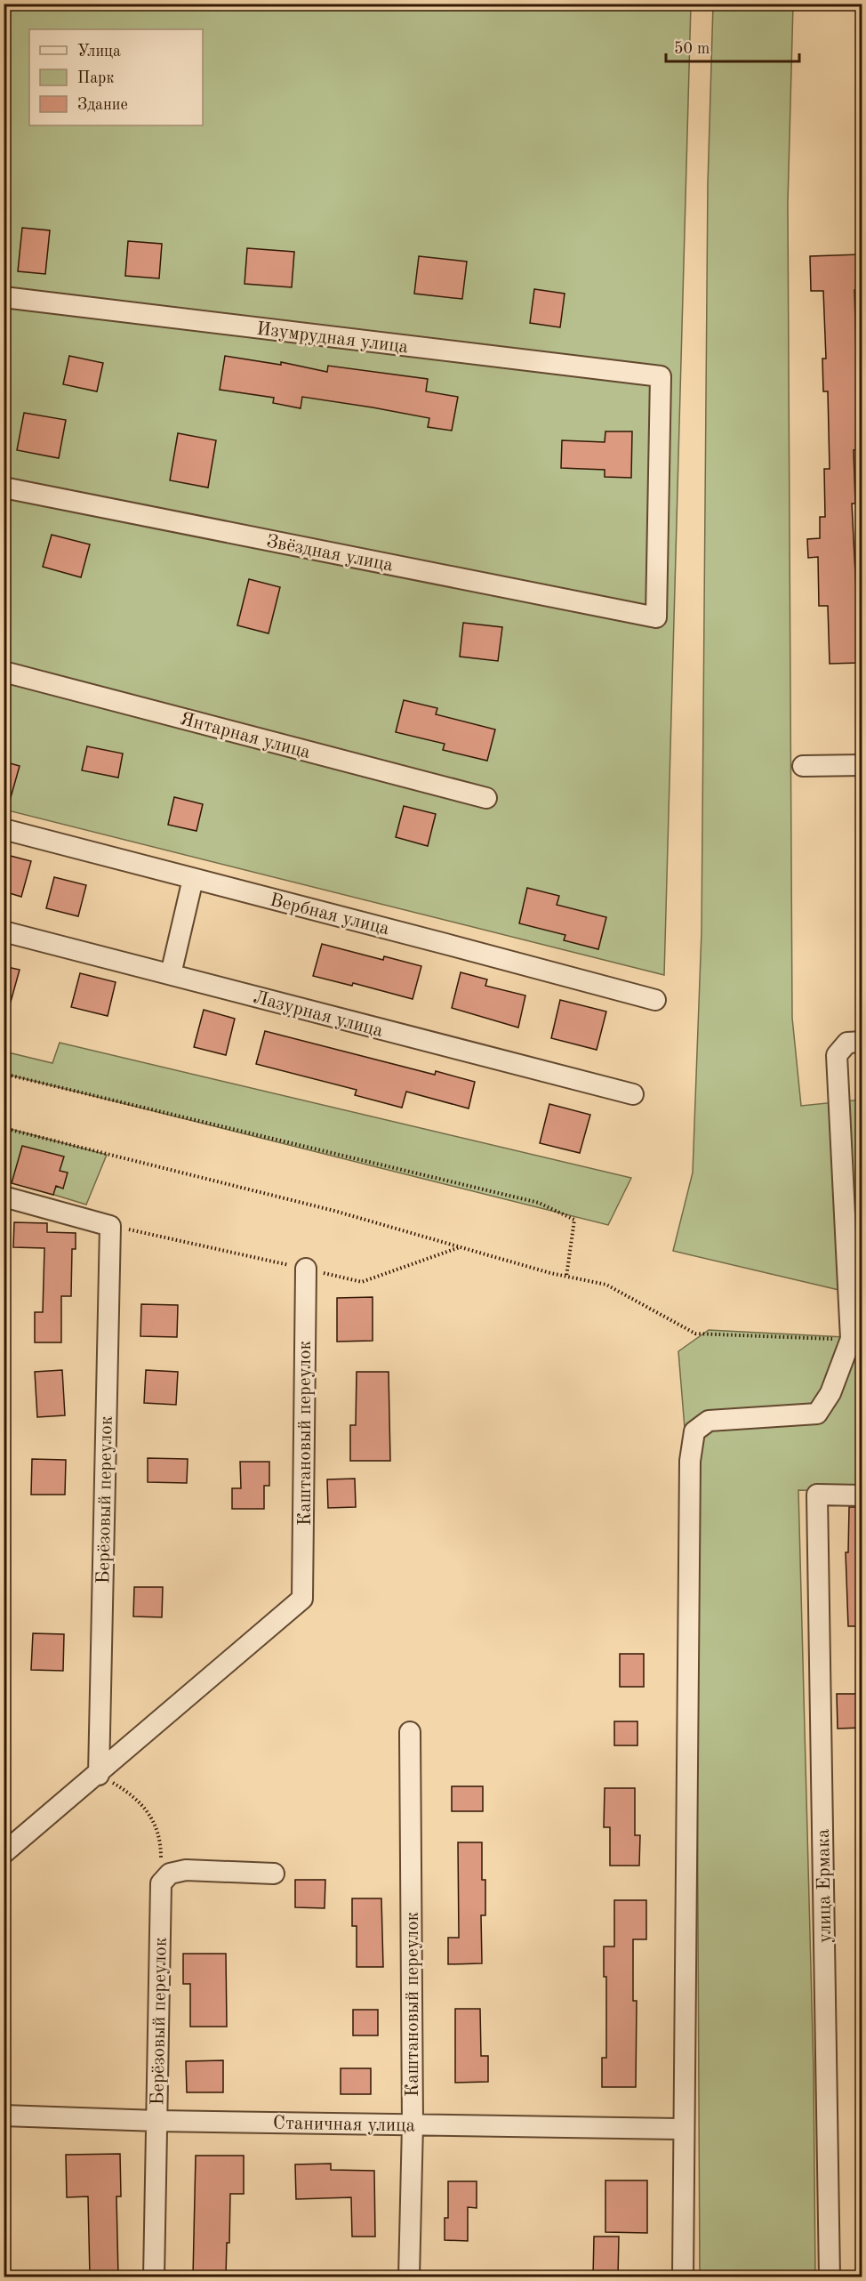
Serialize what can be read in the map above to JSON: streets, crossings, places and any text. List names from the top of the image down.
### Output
{
  "streets": {
    "street": [
      "Изумрудная улица",
      "Звёздная улица",
      "Янтарная улица",
      "Вербная улица",
      "Лазурная улица",
      "Каштановый переулок",
      "Берёзовый переулок",
      "улица Ермака",
      "Станичная улица"
    ]
  },
  "crossings": [
    ["Изумрудная улица", "Звёздная улица"],
    ["Каштановый переулок", "Берёзовый переулок"],
    ["Каштановый переулок", "Станичная улица"],
    ["Берёзовый переулок", "Станичная улица"]
  ],
  "legend": ["Улица", "Парк", "Здание"],
  "scale_bar": "50 m"
}
